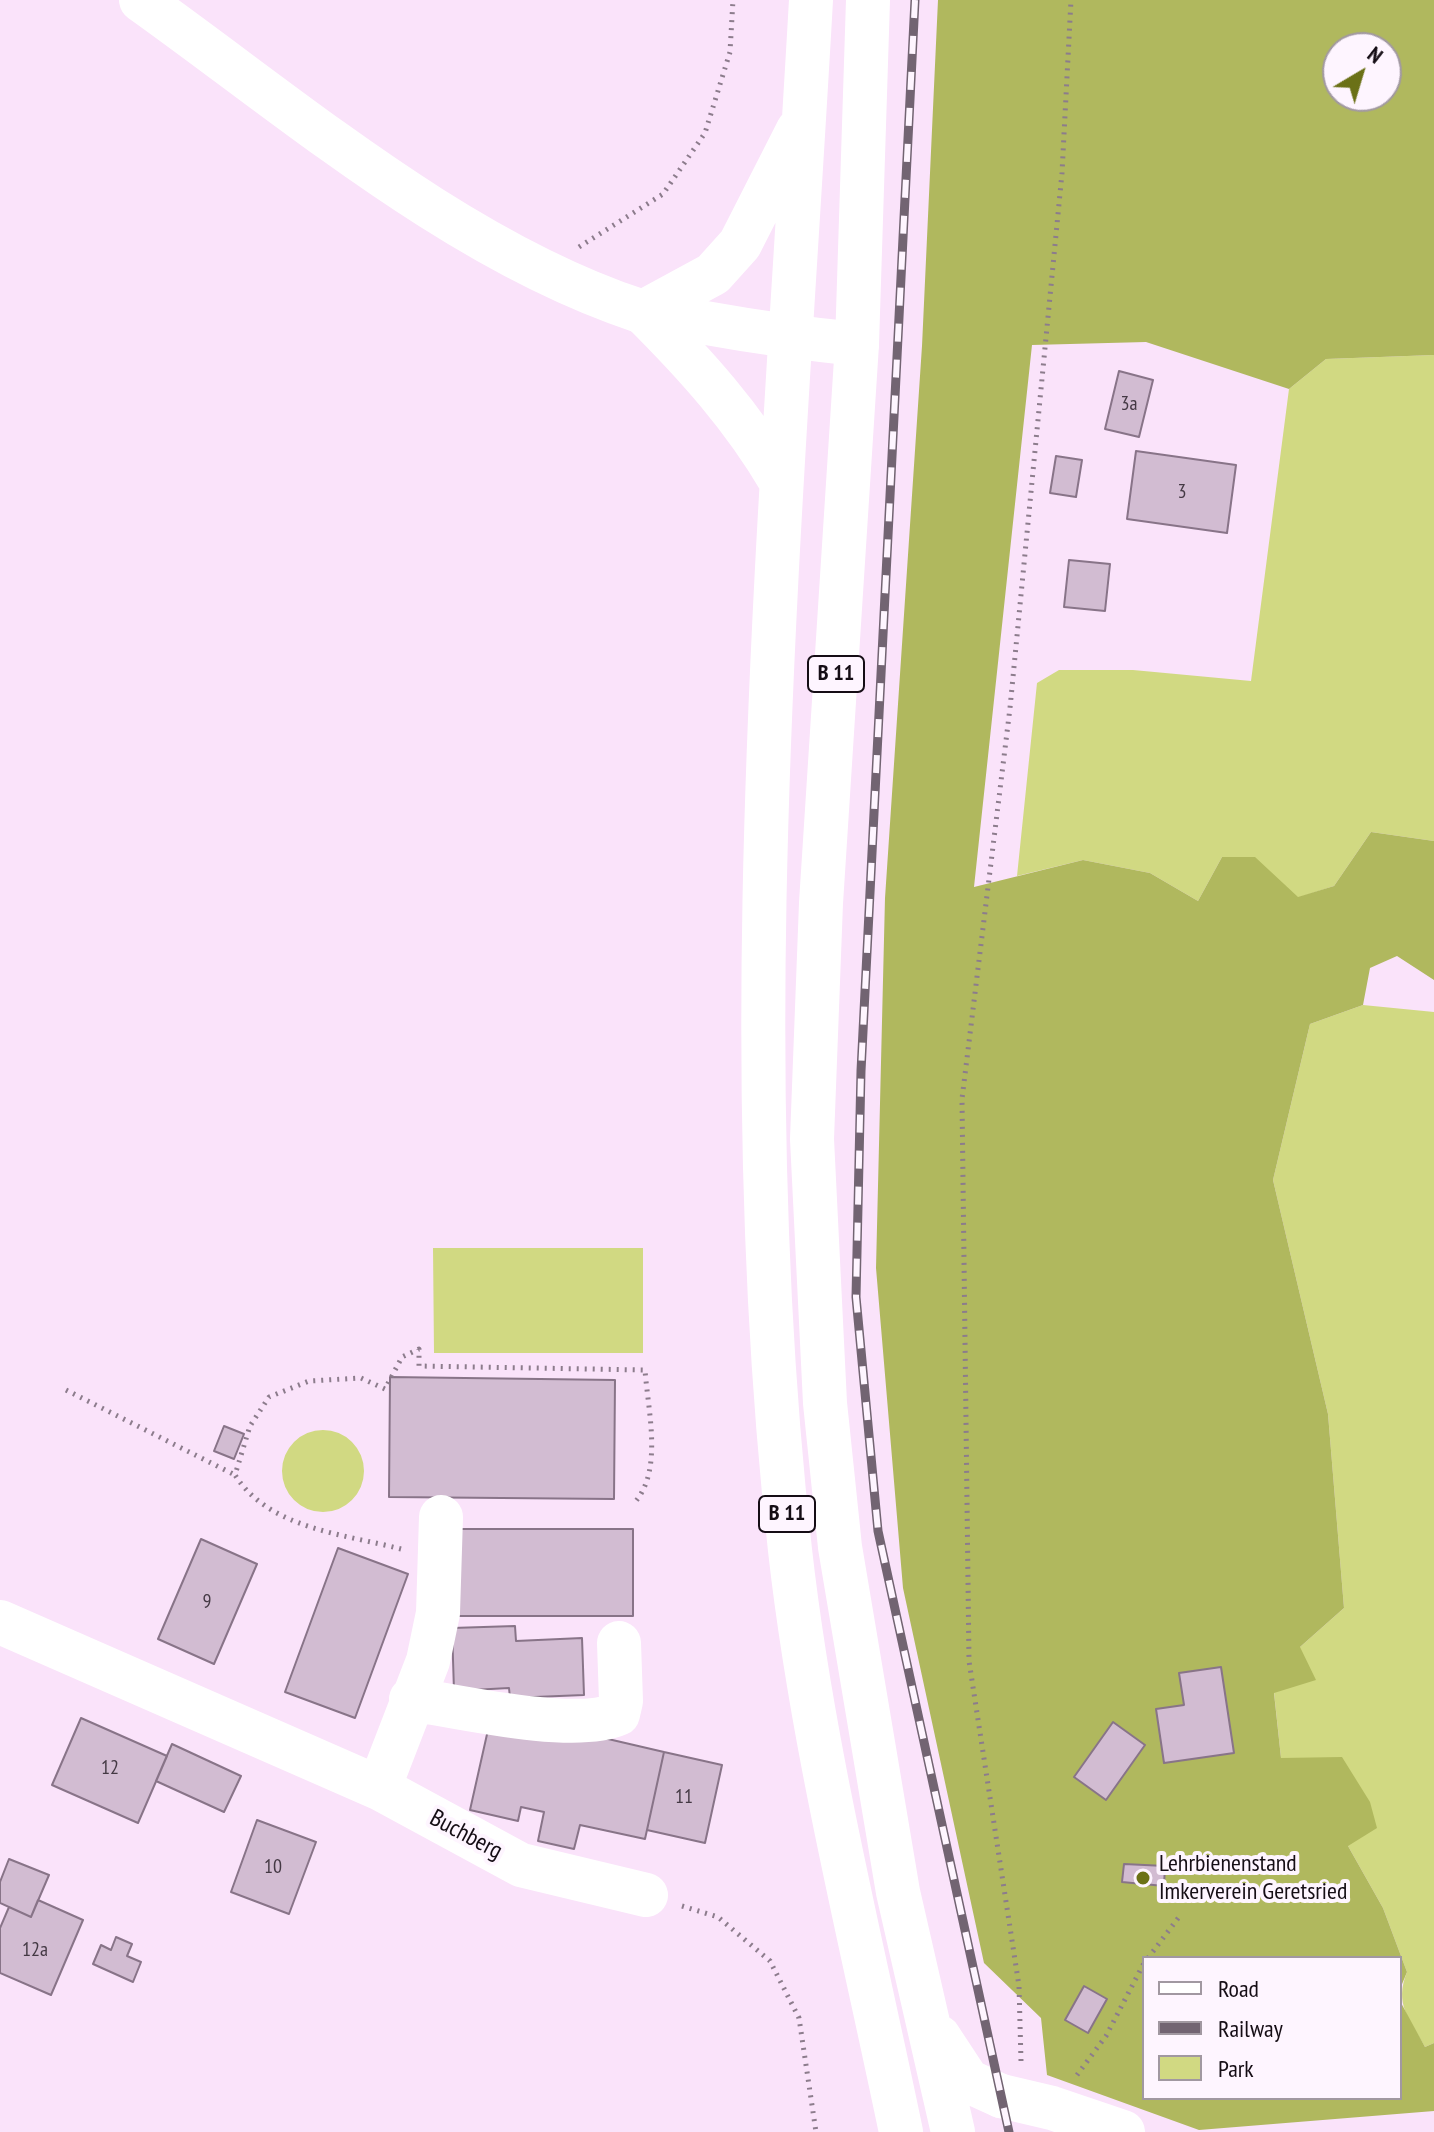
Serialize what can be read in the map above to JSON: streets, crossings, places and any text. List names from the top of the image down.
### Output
{
  "streets": {
    "main road": ["B 11", "Buchberg"]
  },
  "places": ["Lehrbienenstand Imkerverein Geretsried"],
  "house_numbers": [
    "3a",
    "3",
    "9",
    "12",
    "11",
    "10",
    "12a"
  ],
  "legend": ["Road", "Railway", "Park"],
  "north": "top right"
}
